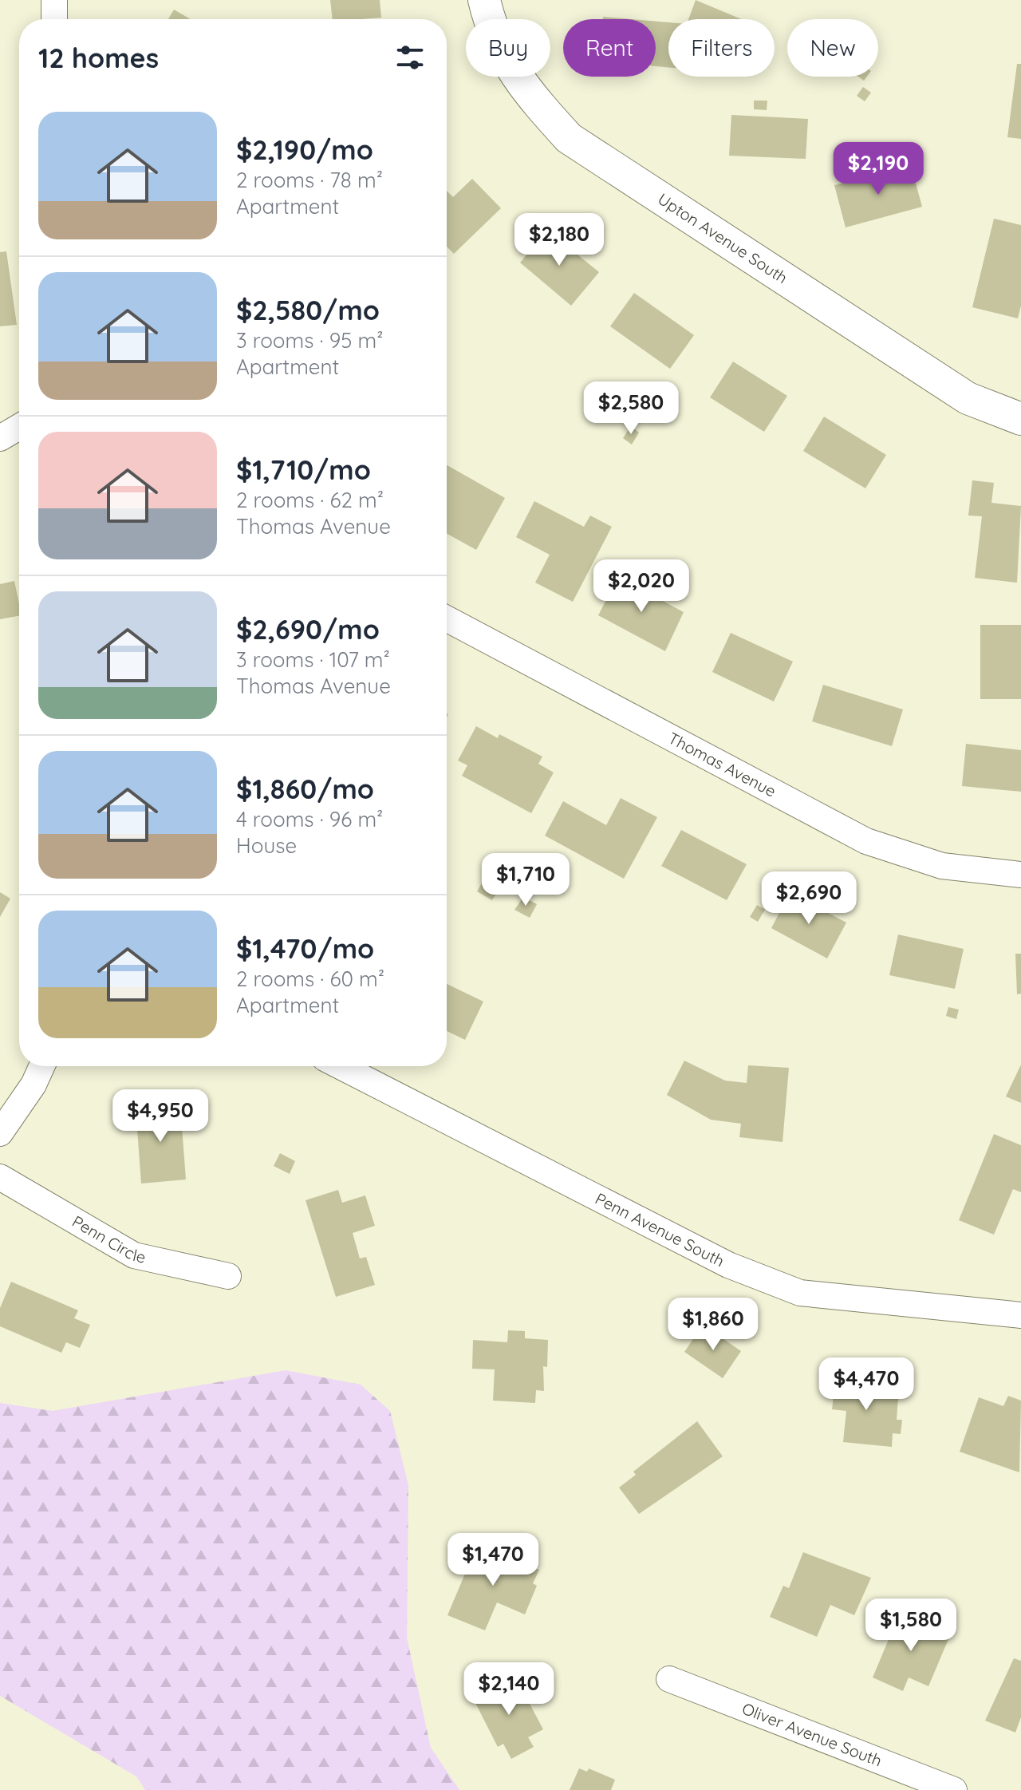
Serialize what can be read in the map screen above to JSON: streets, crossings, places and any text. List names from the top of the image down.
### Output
{
  "streets": {
    "street": [
      "Upton Avenue South",
      "Thomas Avenue",
      "Penn Avenue South",
      "Penn Circle",
      "Oliver Avenue South"
    ]
  },
  "page": {
    "chip": [
      "Buy",
      "Rent",
      "Filters",
      "New"
    ],
    "heading": "12 homes",
    "list": [
      {
        "name": "$2,190/mo",
        "note": "2 rooms · 78 m² · Apartment"
      },
      {
        "name": "$2,580/mo",
        "note": "3 rooms · 95 m² · Apartment"
      },
      {
        "name": "$1,710/mo",
        "note": "2 rooms · 62 m² · Thomas Avenue"
      },
      {
        "name": "$2,690/mo",
        "note": "3 rooms · 107 m² · Thomas Avenue"
      },
      {
        "name": "$1,860/mo",
        "note": "4 rooms · 96 m² · House"
      },
      {
        "name": "$1,470/mo",
        "note": "2 rooms · 60 m² · Apartment"
      }
    ],
    "price": [
      "$2,190",
      "$2,180",
      "$2,580",
      "$2,020",
      "$1,710",
      "$2,690",
      "$4,950",
      "$1,860",
      "$4,470",
      "$1,470",
      "$1,580",
      "$2,140"
    ]
  }
}
